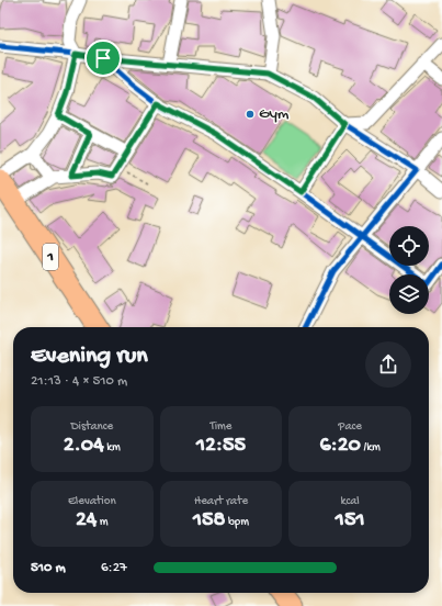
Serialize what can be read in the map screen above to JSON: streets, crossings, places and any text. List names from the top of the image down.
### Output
{
  "streets": {
    "highway": ["1"]
  },
  "places": ["Gym"],
  "page": {
    "heading": ["Evening run", "21:13 · 4 × 510 m"],
    "stats": [
      ["Distance", "2.04 km"],
      ["Time", "12:55"],
      ["Pace", "6:20 /km"],
      ["Elevation", "24 m"],
      ["Heart rate", "158 bpm"],
      ["kcal", "151"]
    ],
    "list": [
      {
        "name": "510 m",
        "note": "6:27"
      }
    ]
  }
}
